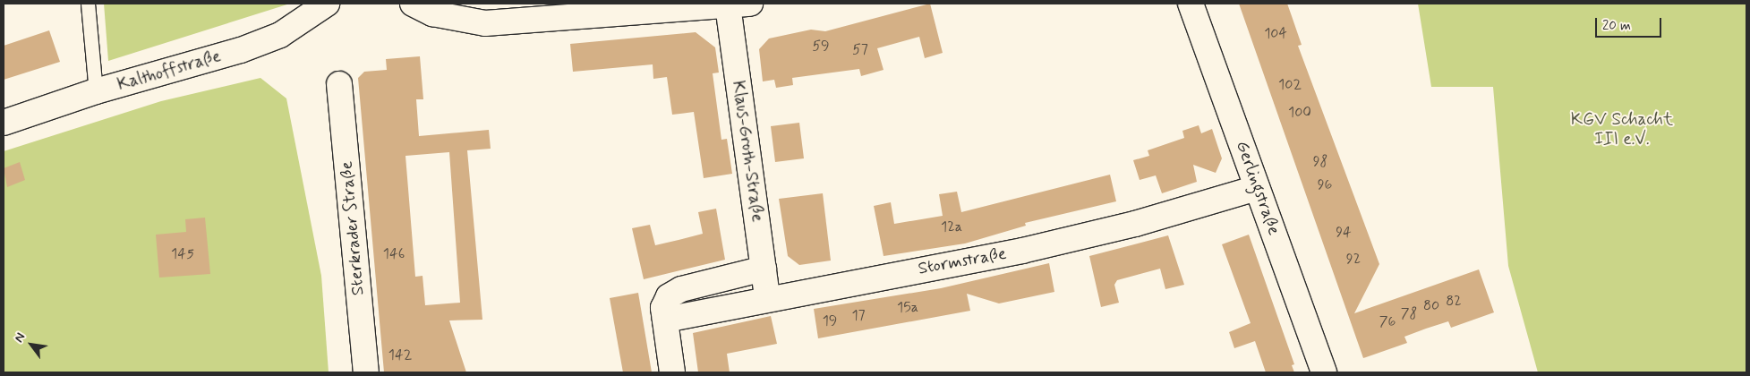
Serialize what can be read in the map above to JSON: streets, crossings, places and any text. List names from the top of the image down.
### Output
{
  "streets": {
    "street": [
      "Kalthoffstraße",
      "Klaus-Groth-Straße",
      "Gerlingstraße",
      "Sterkrader Straße",
      "Stormstraße"
    ]
  },
  "crossings": [
    ["Klaus-Groth-Straße", "Stormstraße"],
    ["Gerlingstraße", "Stormstraße"]
  ],
  "parks": ["KGV Schacht III e.V."],
  "house_numbers": [
    "104",
    "59",
    "57",
    "102",
    "100",
    "98",
    "96",
    "12a",
    "94",
    "145",
    "146",
    "92",
    "82",
    "80",
    "15a",
    "78",
    "17",
    "19",
    "76",
    "142"
  ],
  "scale_bar": "20 m",
  "north": "top left"
}
